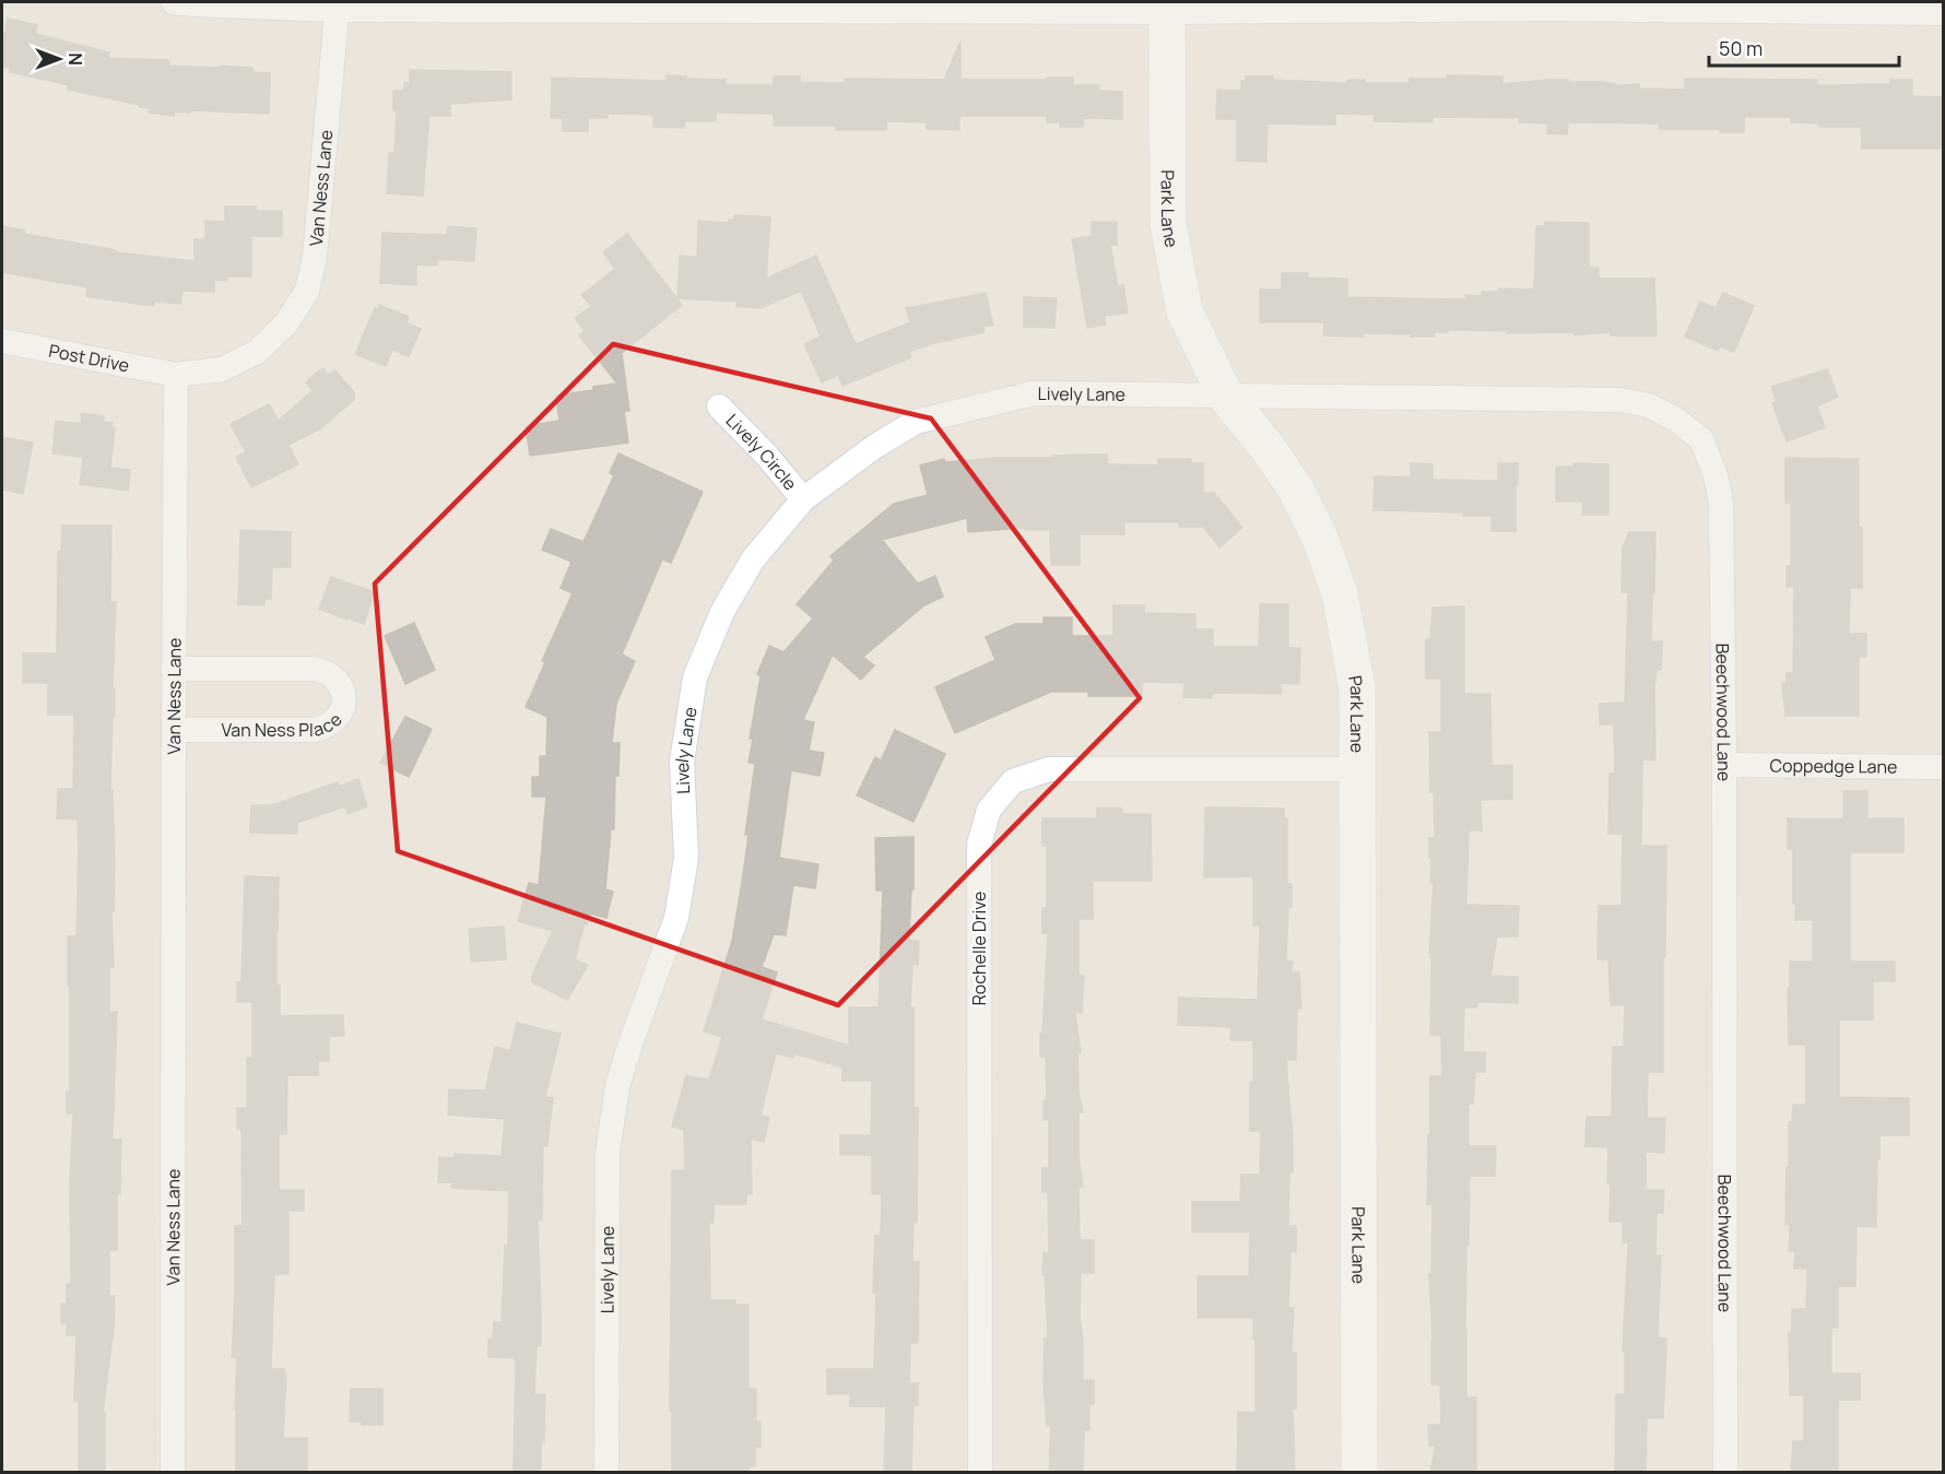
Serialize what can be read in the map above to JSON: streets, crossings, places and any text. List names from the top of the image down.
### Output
{
  "streets": {
    "street": [
      "Van Ness Lane",
      "Park Lane",
      "Post Drive",
      "Lively Lane",
      "Lively Circle",
      "Beechwood Lane",
      "Van Ness Place",
      "Coppedge Lane",
      "Rochelle Drive"
    ]
  },
  "crossings": [
    ["Van Ness Lane", "Post Drive"],
    ["Van Ness Lane", "Van Ness Place"],
    ["Park Lane", "Lively Lane"],
    ["Park Lane", "Beechwood Lane"],
    ["Park Lane", "Rochelle Drive"],
    ["Lively Lane", "Lively Circle"],
    ["Lively Lane", "Beechwood Lane"],
    ["Beechwood Lane", "Coppedge Lane"]
  ],
  "scale_bar": "50 m",
  "north": "right"
}
